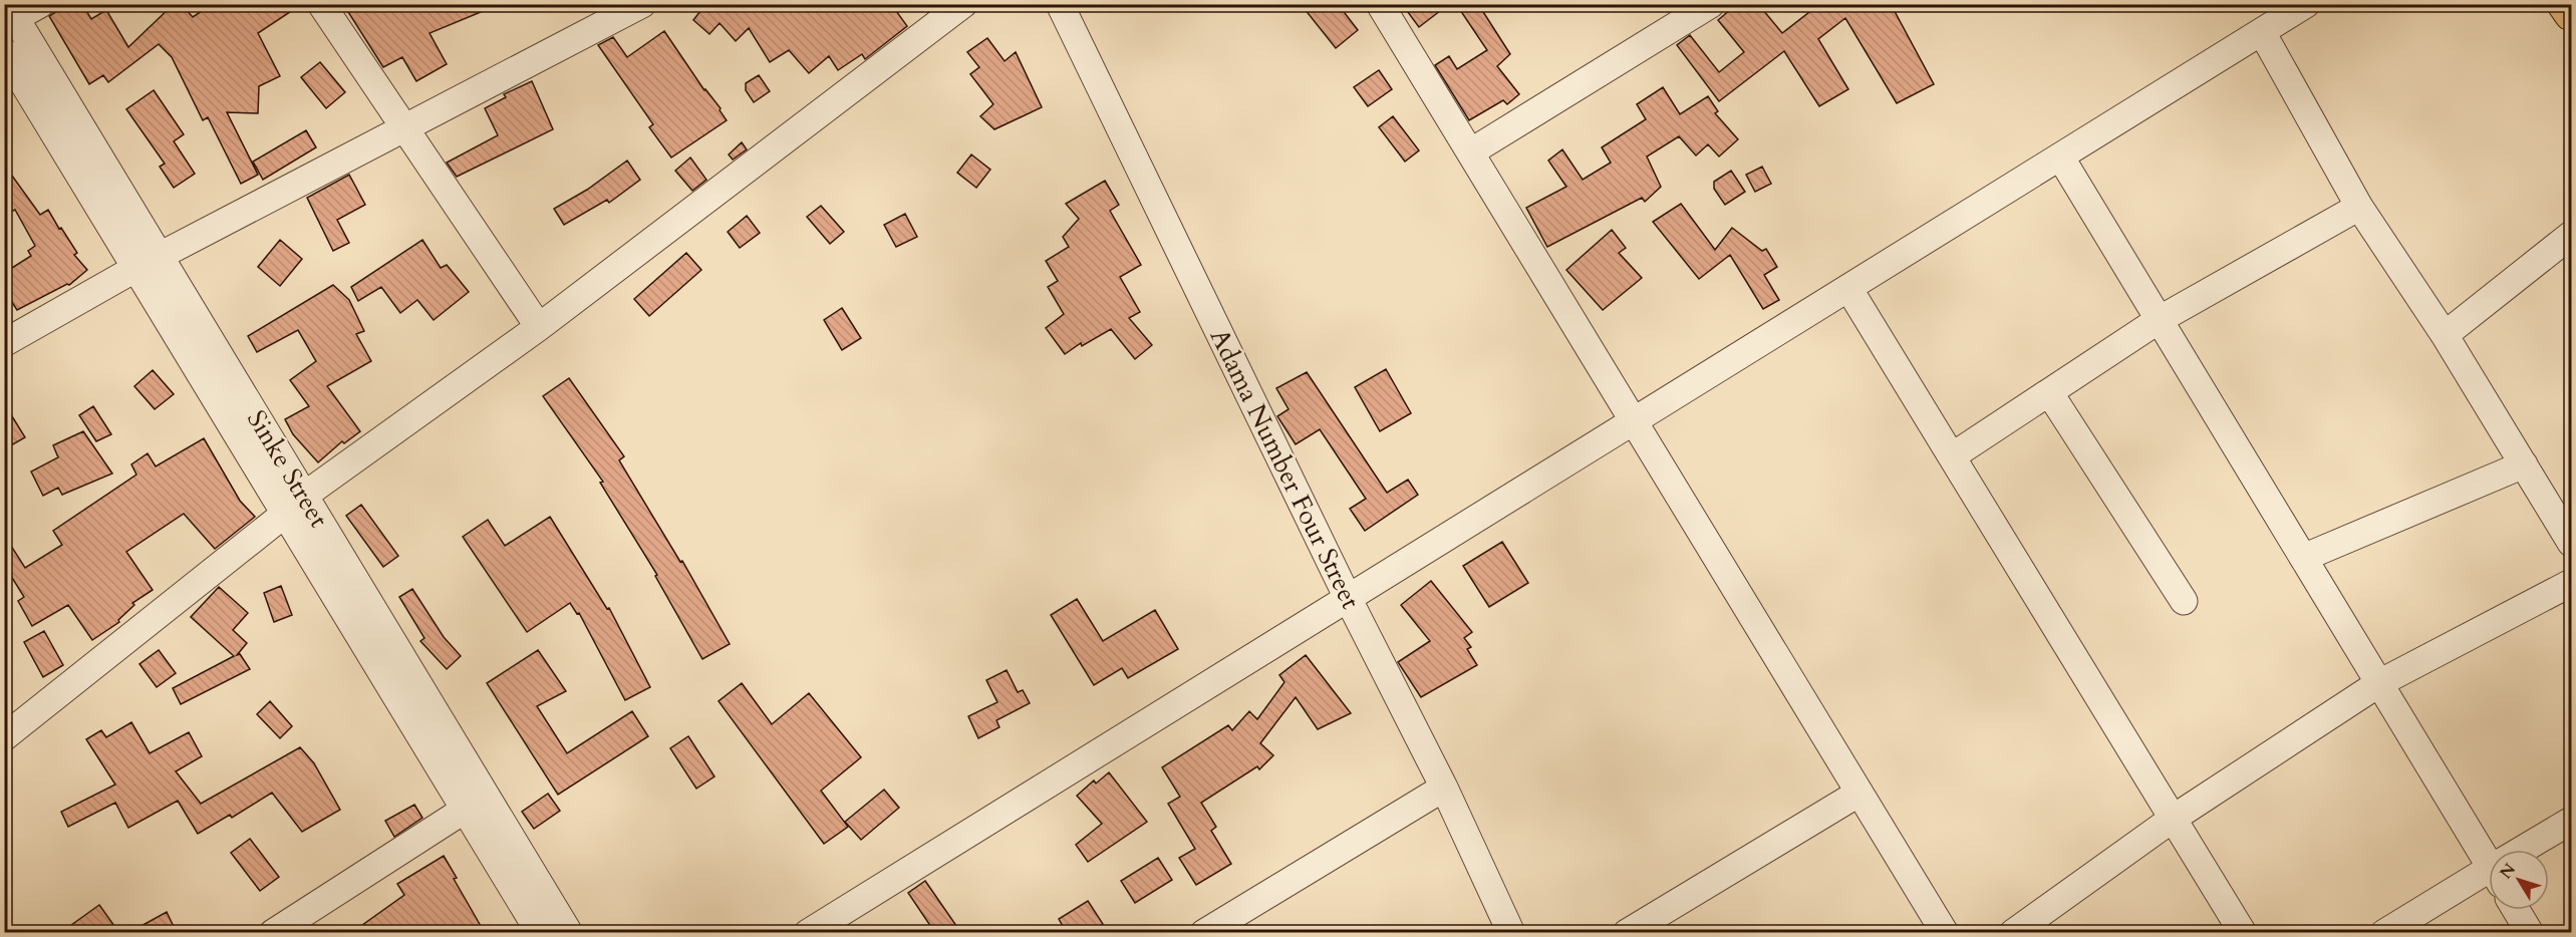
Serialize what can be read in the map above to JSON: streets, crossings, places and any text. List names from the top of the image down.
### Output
{
  "streets": {
    "street": ["Sinke Street", "Adama Number Four Street"]
  },
  "north": "top left"
}
